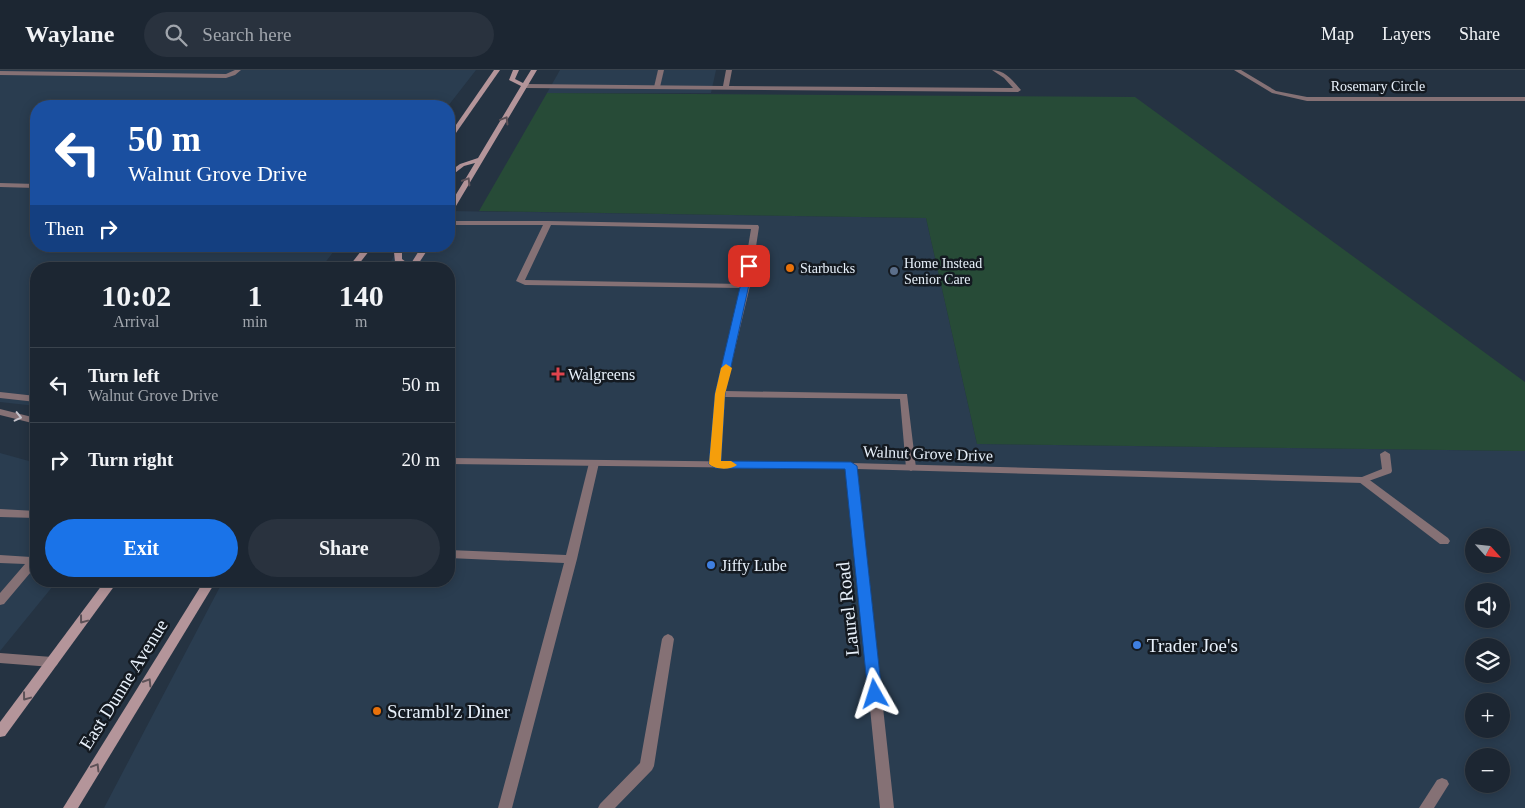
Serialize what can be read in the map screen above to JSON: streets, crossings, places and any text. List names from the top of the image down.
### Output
{
  "streets": {
    "main road": ["East Dunne Avenue"],
    "street": ["Rosemary Circle", "Walnut Grove Drive", "Laurel Road"]
  },
  "crossings": [
    ["Walnut Grove Drive", "Laurel Road"]
  ],
  "one_way": ["East Dunne Avenue"],
  "places": {
    "other": [
      "Starbucks",
      "Home Instead Senior Care",
      "Jiffy Lube",
      "Trader Joe's",
      "Scrambl'z Diner"
    ],
    "health": ["Walgreens"]
  },
  "north": "bottom right",
  "page": {
    "header": "Waylane",
    "search": "Search here",
    "nav": ["Map", "Layers", "Share"],
    "turn": ["50 m", "Walnut Grove Drive"],
    "then": "Then",
    "eta": [
      "10:02",
      "Arrival",
      "1",
      "min",
      "140",
      "m"
    ],
    "list": [
      {
        "name": "Turn left",
        "note": "Walnut Grove Drive",
        "value": "50 m"
      },
      {
        "name": "Turn right",
        "value": "20 m"
      }
    ],
    "buttons": ["Exit", "Share"],
    "map_buttons": ["+", "−"]
  }
}
